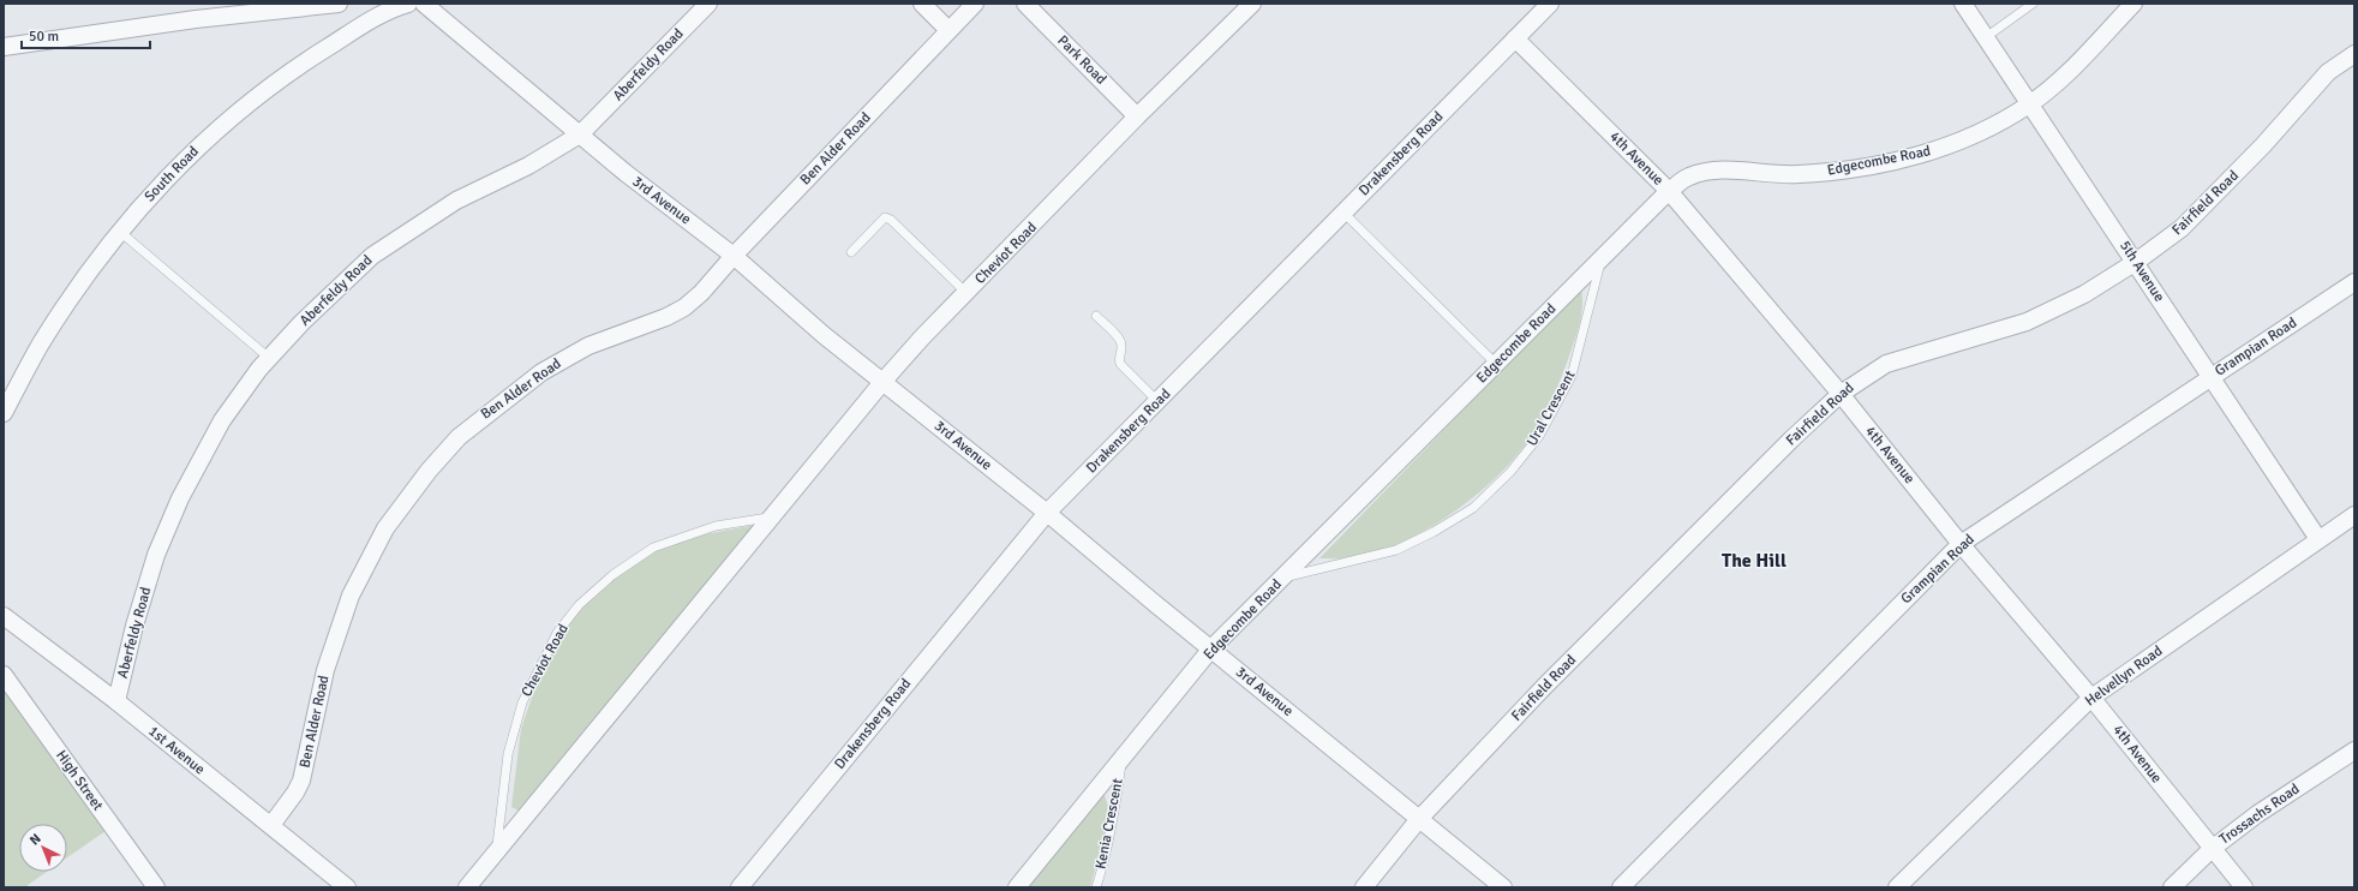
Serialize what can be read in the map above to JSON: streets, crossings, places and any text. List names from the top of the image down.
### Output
{
  "streets": {
    "street": [
      "Park Road",
      "Aberfeldy Road",
      "Ben Alder Road",
      "Drakensberg Road",
      "4th Avenue",
      "Edgecombe Road",
      "South Road",
      "3rd Avenue",
      "Fairfield Road",
      "Cheviot Road",
      "5th Avenue",
      "Grampian Road",
      "Helvellyn Road",
      "1st Avenue",
      "High Street",
      "Trossachs Road"
    ],
    "lane": ["Ural Crescent", "Kenia Crescent"]
  },
  "crossings": [
    ["Park Road", "Cheviot Road"],
    ["Aberfeldy Road", "3rd Avenue"],
    ["Aberfeldy Road", "1st Avenue"],
    ["Ben Alder Road", "3rd Avenue"],
    ["Ben Alder Road", "1st Avenue"],
    ["Drakensberg Road", "4th Avenue"],
    ["Drakensberg Road", "3rd Avenue"],
    ["4th Avenue", "Edgecombe Road"],
    ["4th Avenue", "Fairfield Road"],
    ["4th Avenue", "Grampian Road"],
    ["4th Avenue", "Helvellyn Road"],
    ["4th Avenue", "Trossachs Road"],
    ["Edgecombe Road", "3rd Avenue"],
    ["Edgecombe Road", "5th Avenue"],
    ["Edgecombe Road", "Ural Crescent"],
    ["Edgecombe Road", "Kenia Crescent"],
    ["3rd Avenue", "Fairfield Road"],
    ["3rd Avenue", "Cheviot Road"],
    ["Fairfield Road", "5th Avenue"],
    ["5th Avenue", "Grampian Road"],
    ["5th Avenue", "Helvellyn Road"]
  ],
  "districts": ["The Hill"],
  "scale_bar": "50 m",
  "north": "top left"
}
